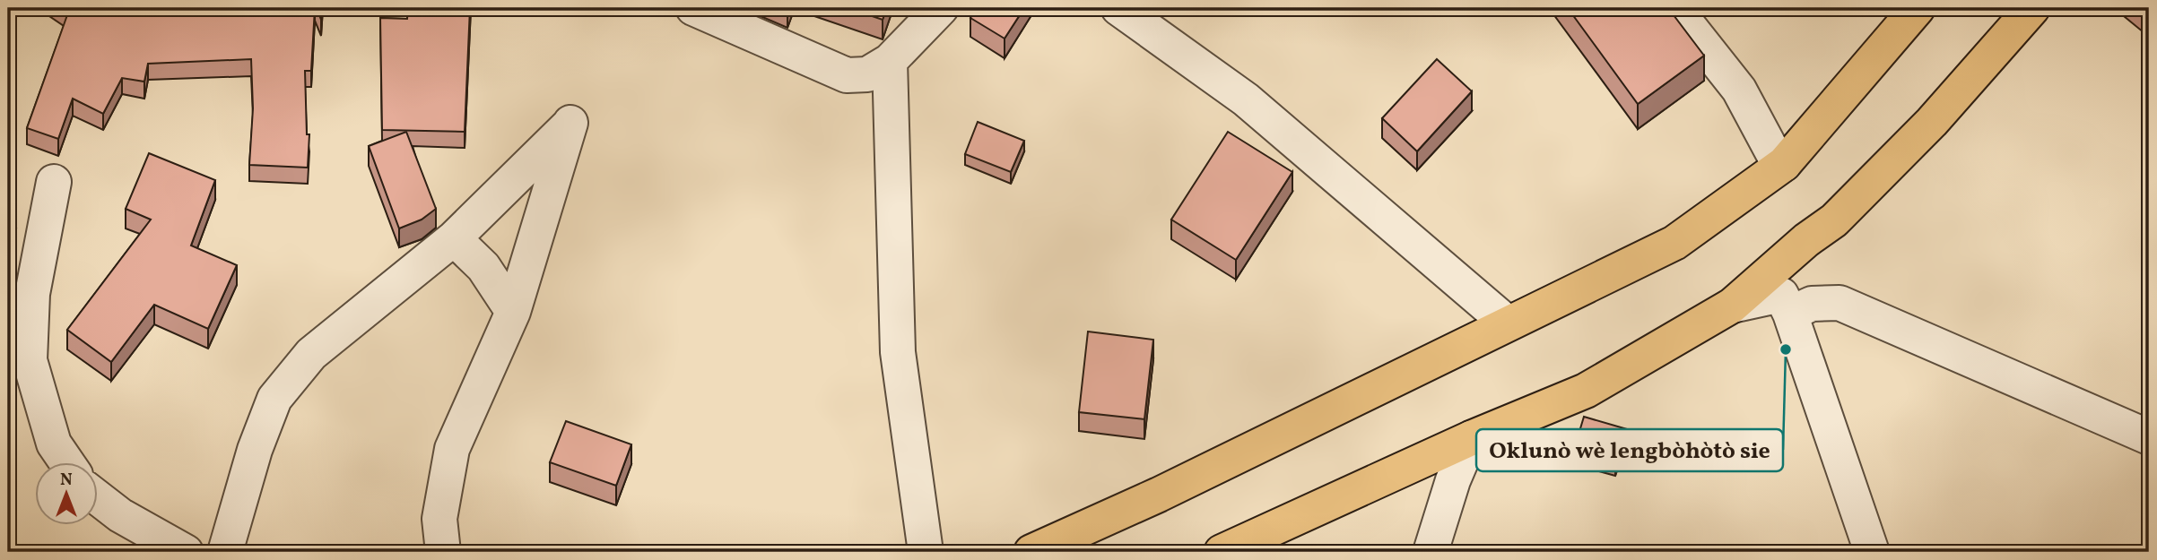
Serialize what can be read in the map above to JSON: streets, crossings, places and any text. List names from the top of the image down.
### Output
{
  "places": ["Oklunò wè lengbòhòtò sie"],
  "north": "top"
}
